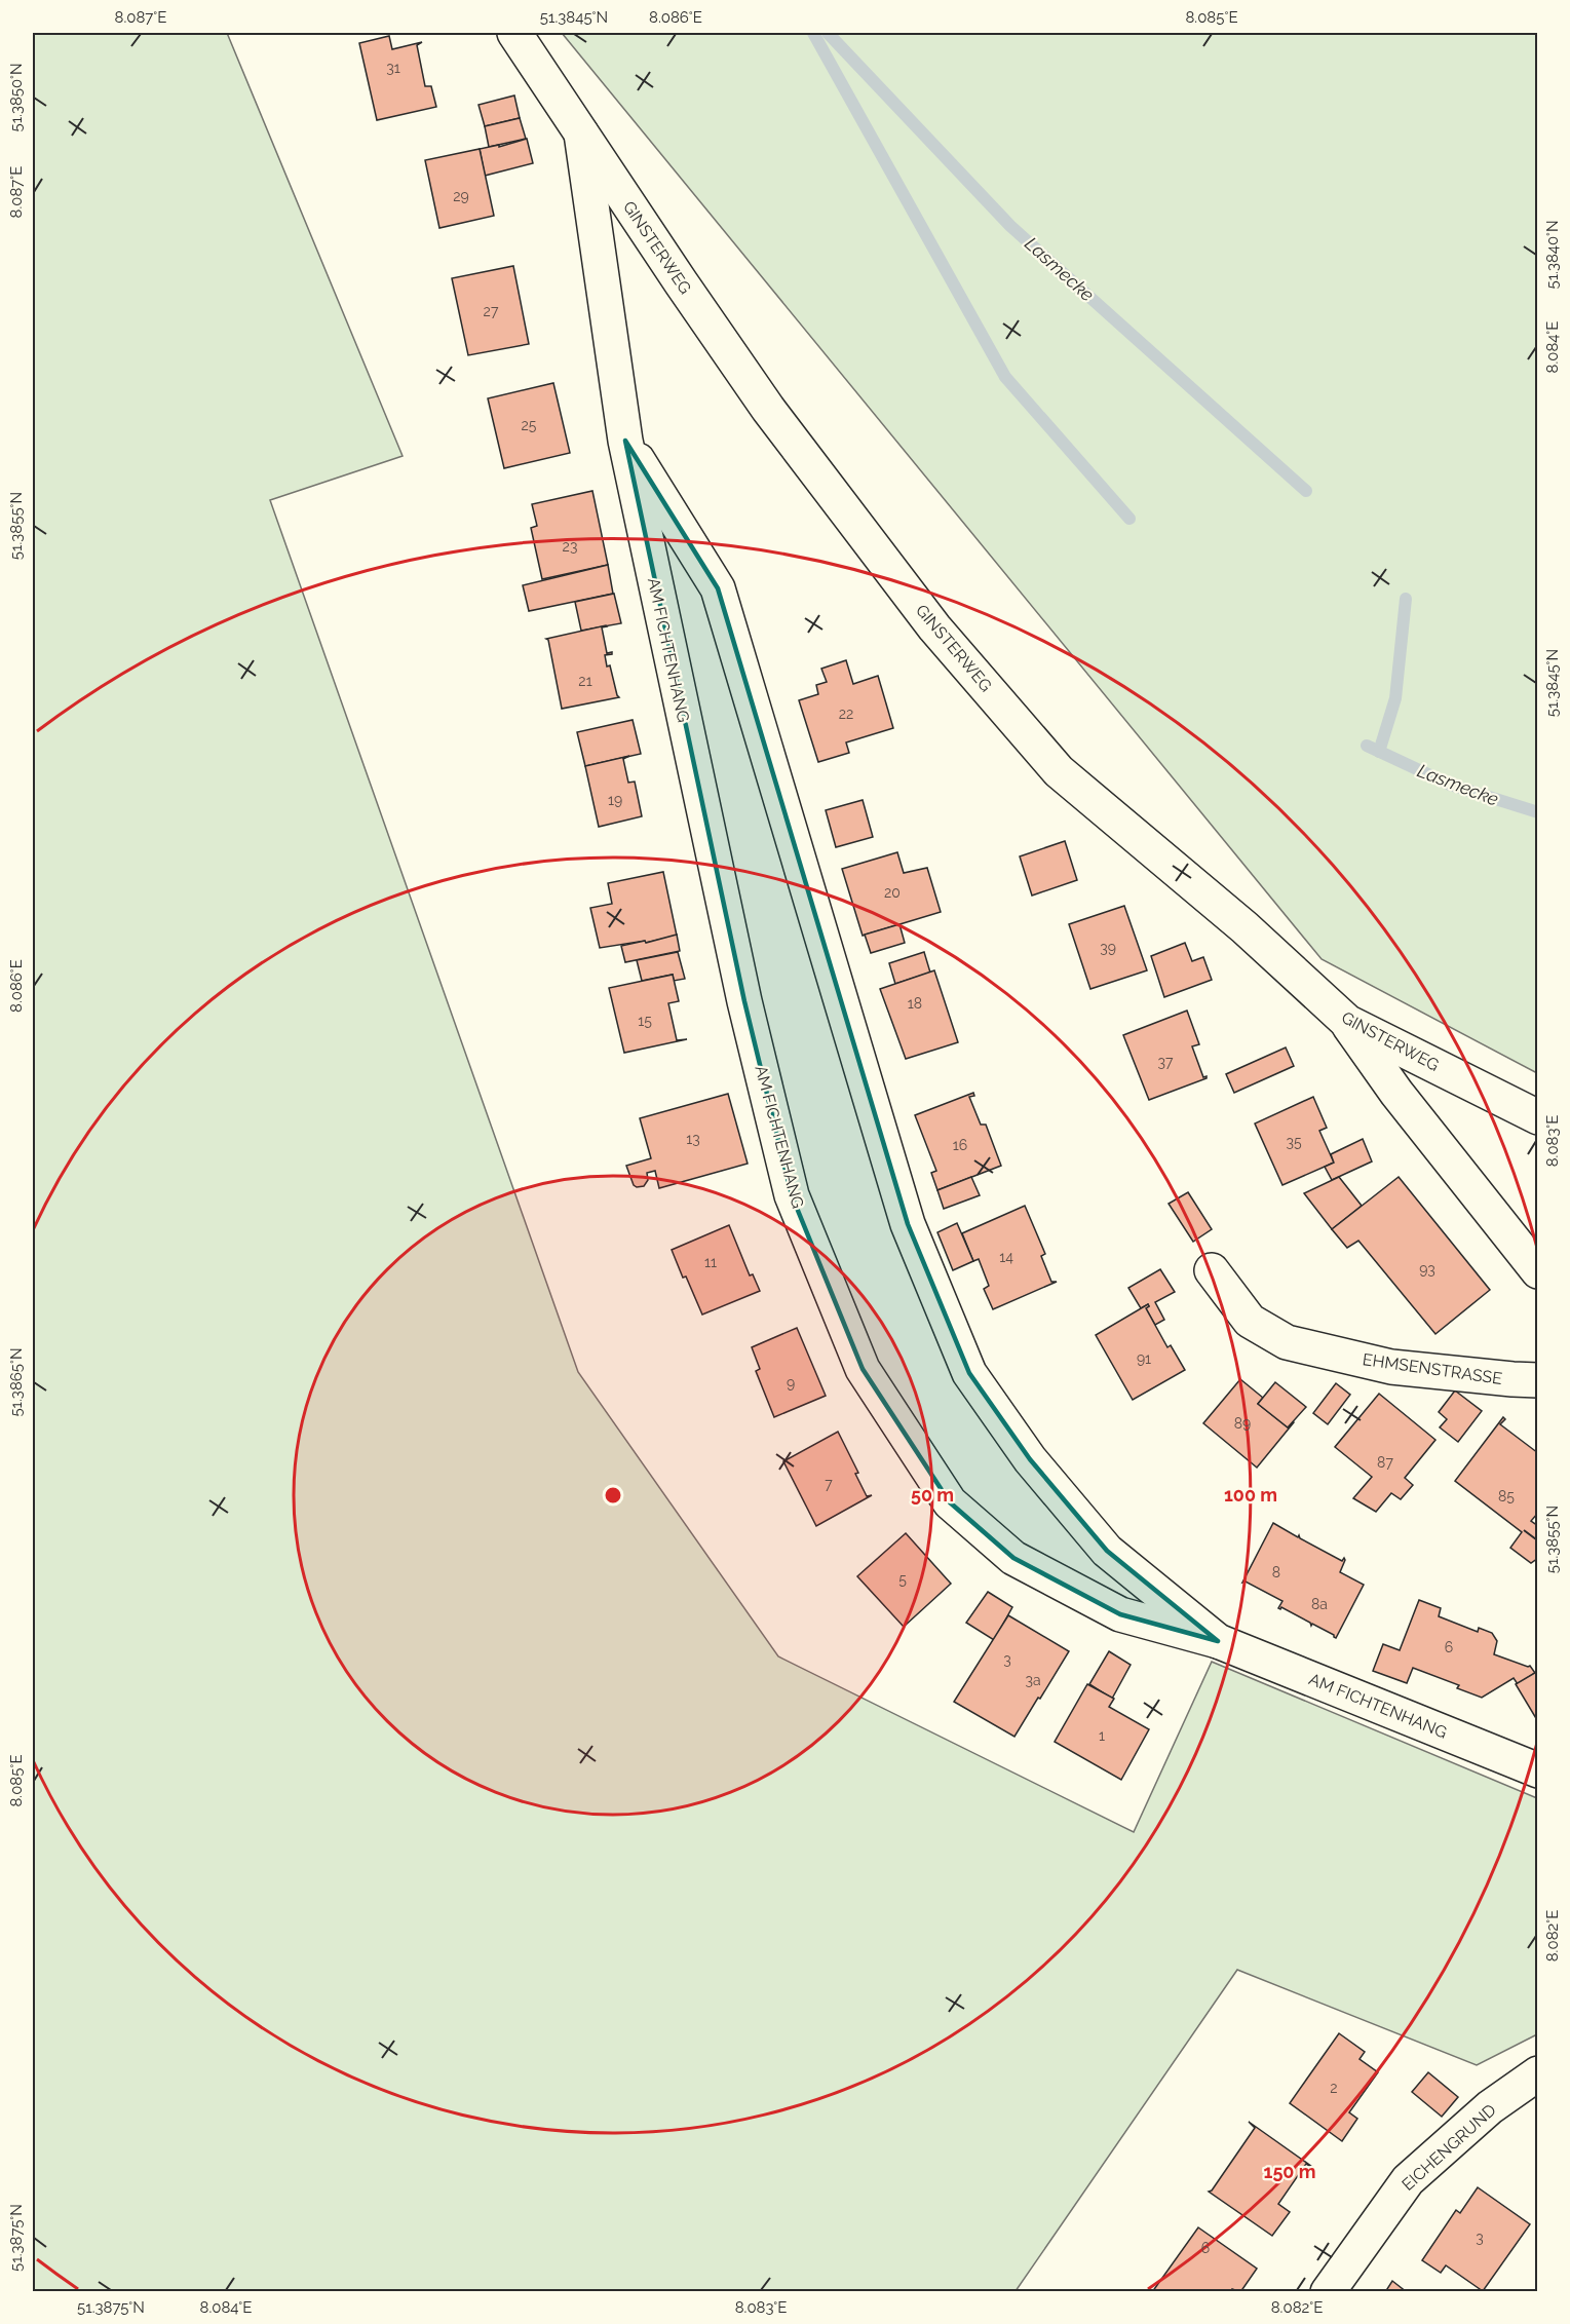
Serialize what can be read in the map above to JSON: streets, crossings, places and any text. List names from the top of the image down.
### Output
{
  "streets": {
    "street": [
      "GINSTERWEG",
      "AM FICHTENHANG",
      "EHMSENSTRASSE",
      "EICHENGRUND"
    ]
  },
  "crossings": [
    ["GINSTERWEG", "AM FICHTENHANG"]
  ],
  "water": ["Lasmecke"],
  "house_numbers": [
    "31",
    "29",
    "27",
    "25",
    "23",
    "21",
    "22",
    "19",
    "20",
    "39",
    "18",
    "15",
    "37",
    "13",
    "35",
    "16",
    "14",
    "11",
    "93",
    "91",
    "9",
    "89",
    "87",
    "7",
    "85",
    "8",
    "5",
    "8a",
    "6",
    "3",
    "3a",
    "1",
    "2",
    "3",
    "6"
  ],
  "coordinates": [
    "8.087°E",
    "51.3845°N",
    "8.086°E",
    "8.085°E",
    "51.3850°N",
    "51.3840°N",
    "8.084°E",
    "51.3855°N",
    "8.083°E",
    "51.3865°N",
    "8.082°E",
    "51.3875°N"
  ],
  "rings": ["50 m", "100 m", "150 m"]
}
